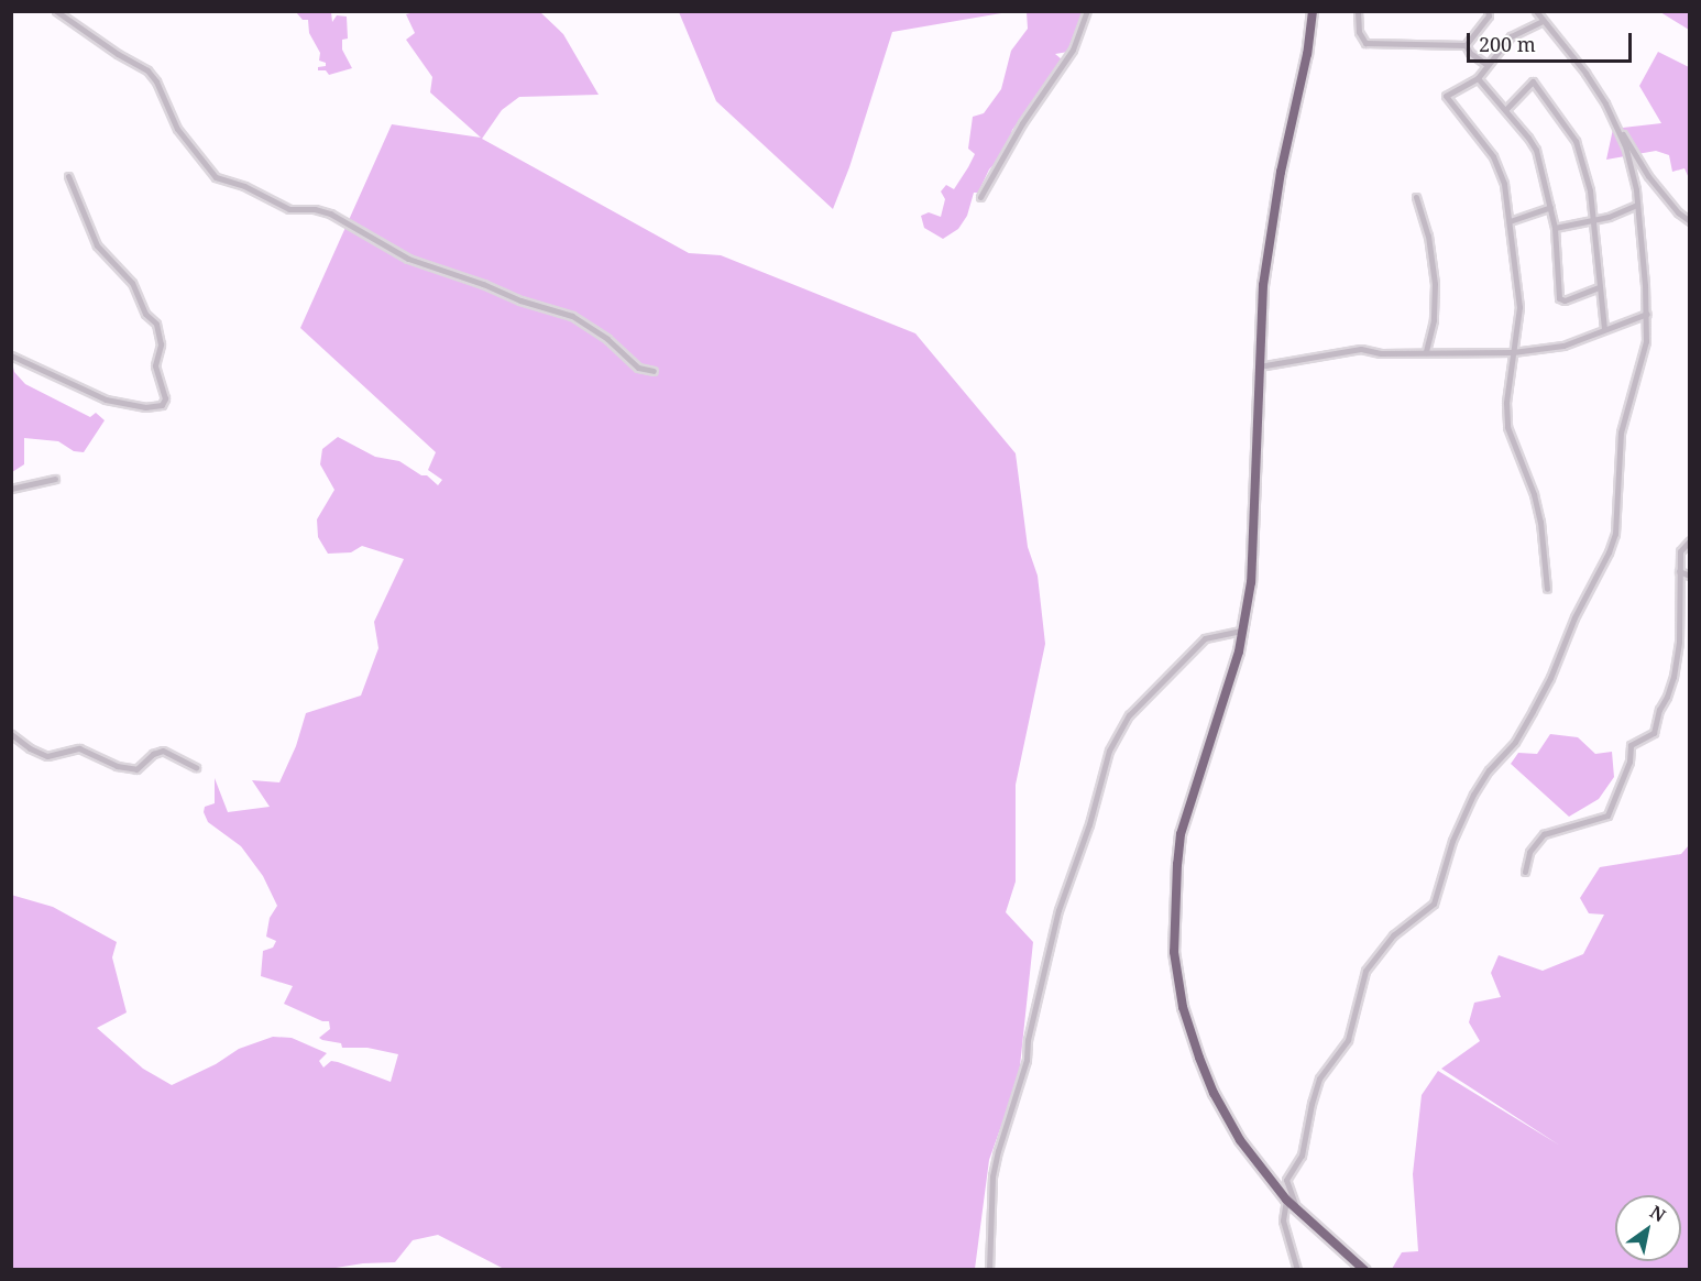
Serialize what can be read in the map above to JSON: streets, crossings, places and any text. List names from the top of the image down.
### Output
{
  "scale_bar": "200 m",
  "north": "top right"
}
